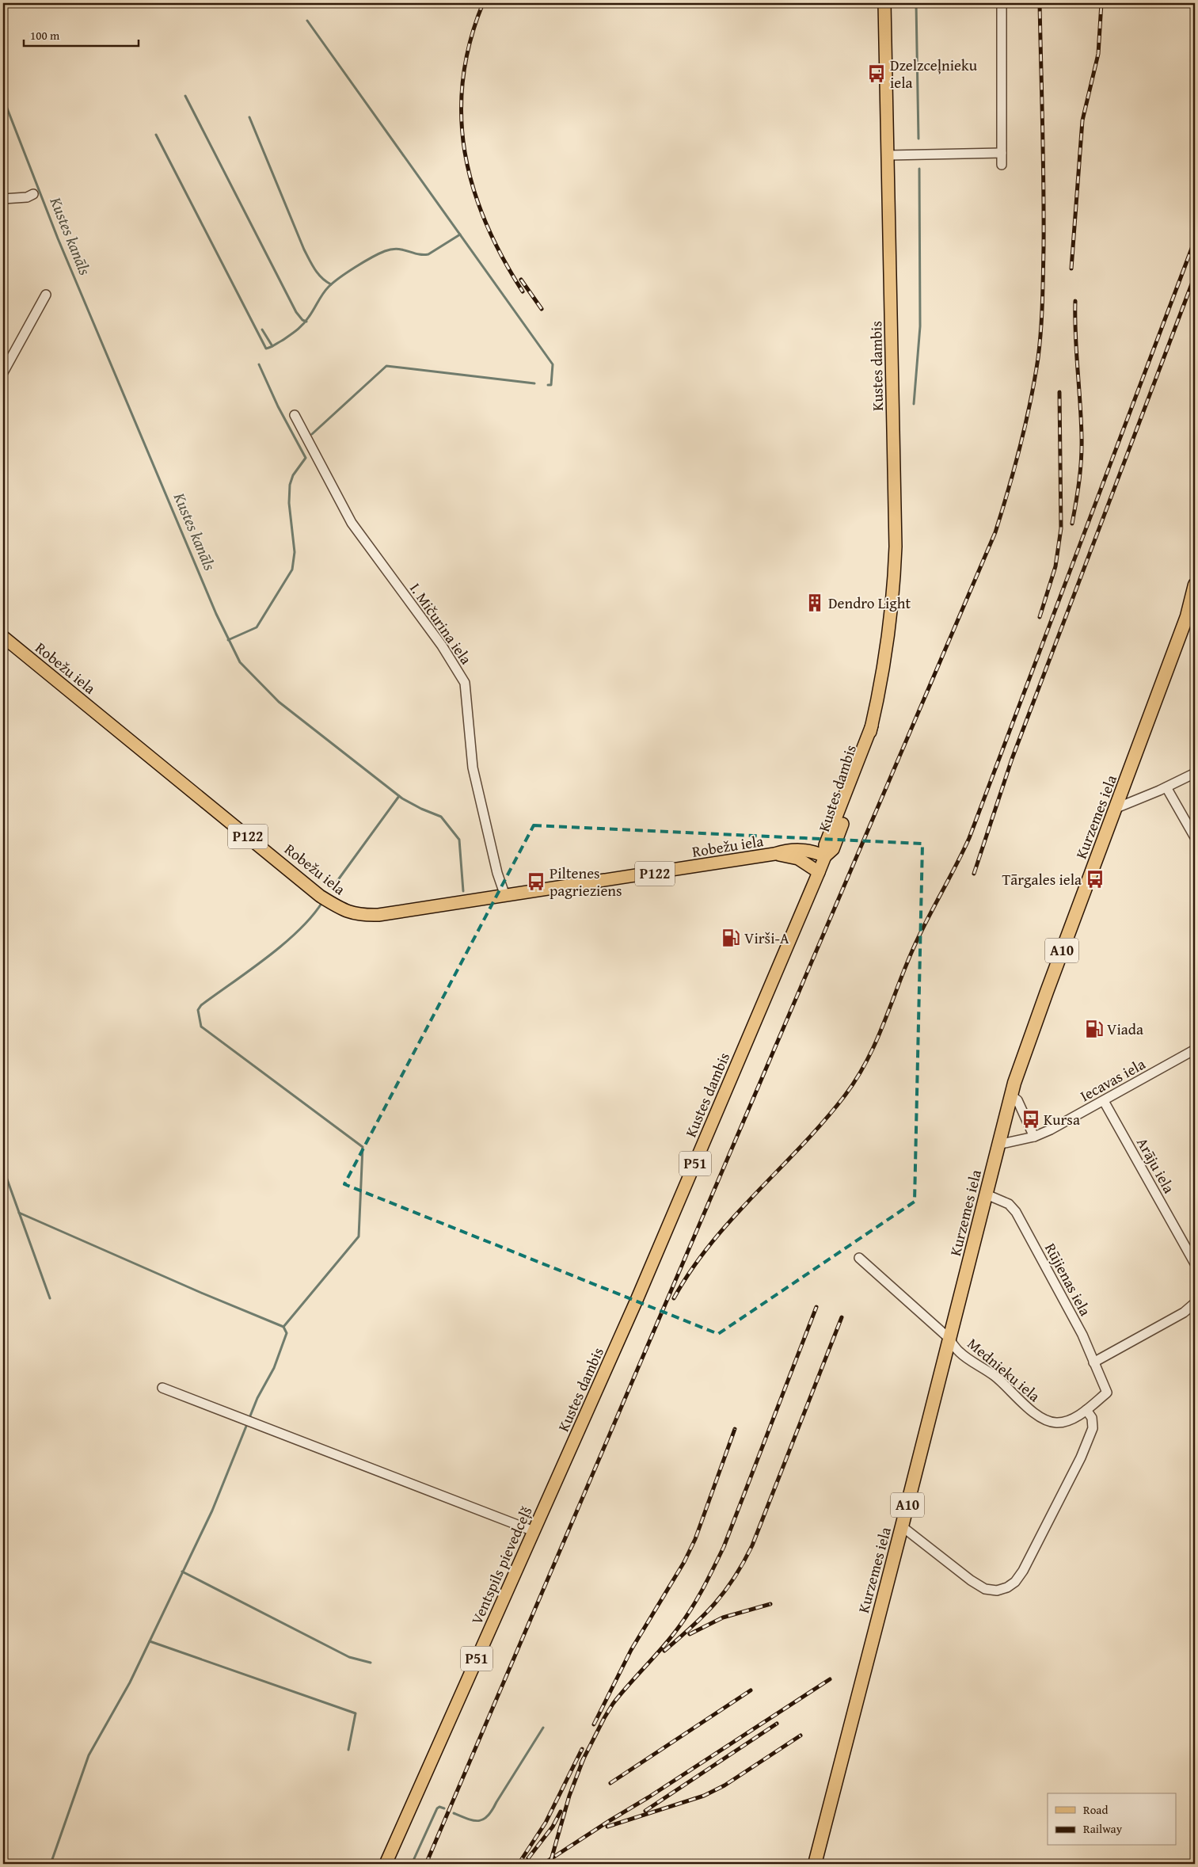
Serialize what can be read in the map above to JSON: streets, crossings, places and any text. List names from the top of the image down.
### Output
{
  "streets": {
    "highway": ["Kurzemes iela", "A10"],
    "main road": [
      "Kustes dambis",
      "Robežu iela",
      "P122",
      "P51",
      "Ventspils pievedceļš"
    ],
    "street": [
      "I. Mičurina iela",
      "Iecavas iela",
      "Arāju iela",
      "Rūjienas iela",
      "Mednieku iela"
    ]
  },
  "crossings": [
    ["Kustes dambis", "Robežu iela"],
    ["Kustes dambis", "Ventspils pievedceļš"],
    ["I. Mičurina iela", "Robežu iela"],
    ["Kurzemes iela", "Iecavas iela"],
    ["Kurzemes iela", "Rūjienas iela"],
    ["Kurzemes iela", "Mednieku iela"],
    ["Iecavas iela", "Arāju iela"],
    ["Rūjienas iela", "Mednieku iela"]
  ],
  "water": ["Kustes kanāls"],
  "places": {
    "bus stop": [
      "Dzelzceļnieku iela",
      "Tārgales iela",
      "Piltenes pagrieziens",
      "Kursa"
    ],
    "building": ["Dendro Light"],
    "fuel station": ["Virši-A", "Viada"]
  },
  "legend": ["Road", "Railway"],
  "scale_bar": "100 m"
}
